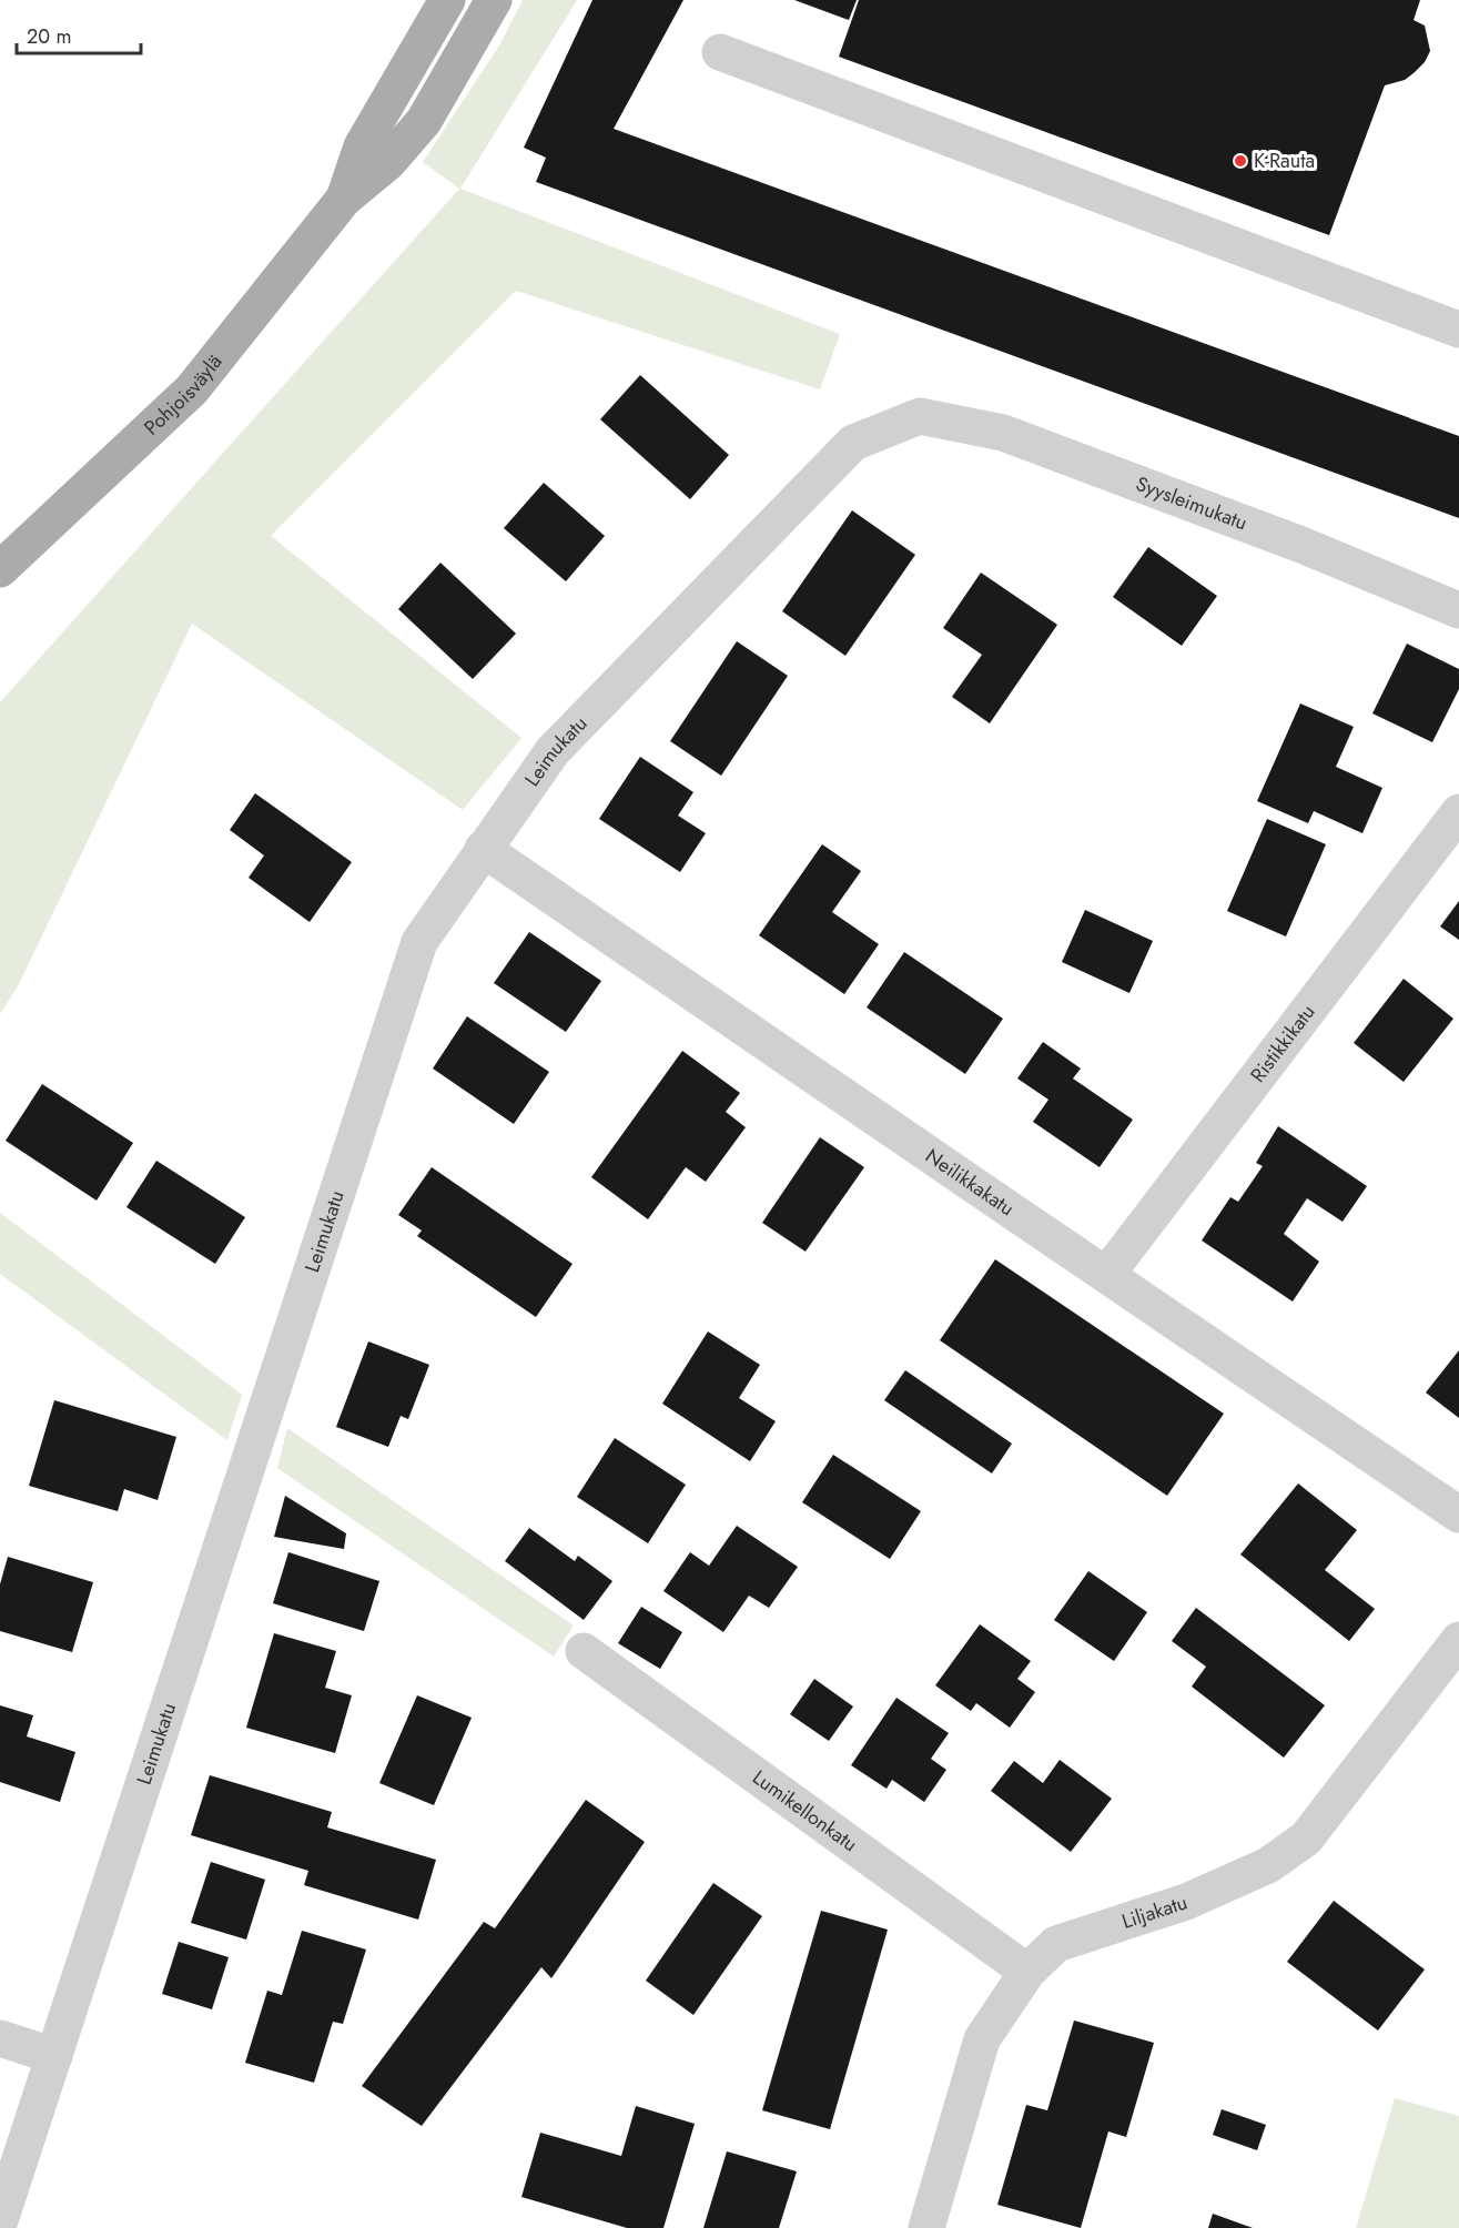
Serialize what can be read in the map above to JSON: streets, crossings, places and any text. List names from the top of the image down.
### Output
{
  "streets": {
    "main road": ["Pohjoisväylä"],
    "street": [
      "Syysleimukatu",
      "Leimukatu",
      "Ristikkikatu",
      "Neilikkakatu",
      "Lumikellonkatu",
      "Liljakatu"
    ]
  },
  "crossings": [
    ["Syysleimukatu", "Leimukatu"],
    ["Leimukatu", "Neilikkakatu"],
    ["Ristikkikatu", "Neilikkakatu"],
    ["Lumikellonkatu", "Liljakatu"]
  ],
  "places": ["K-Rauta"],
  "scale_bar": "20 m"
}
